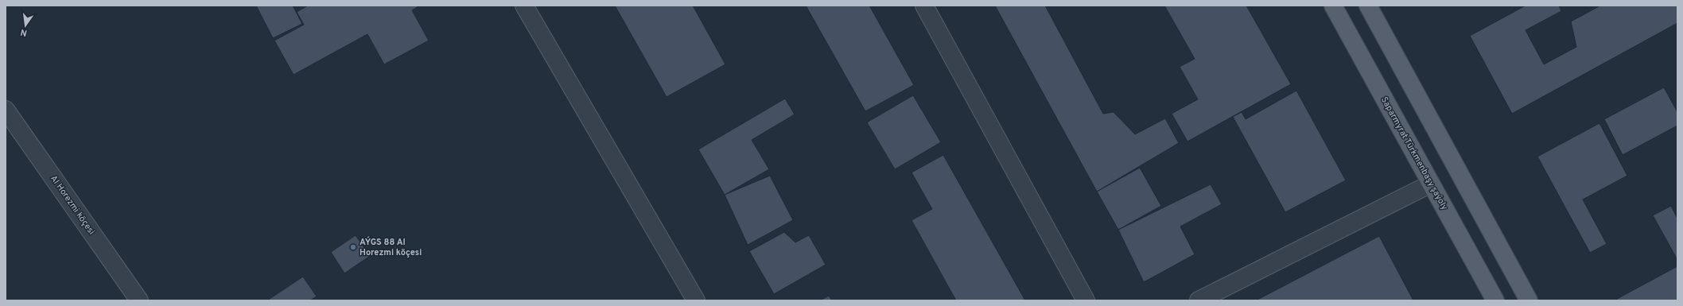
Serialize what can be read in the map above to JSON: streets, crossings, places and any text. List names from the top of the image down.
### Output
{
  "streets": {
    "main road": ["Saparmyrat Türkmenbaşy şaýoly"],
    "street": ["Al Horezmi köçesi"]
  },
  "places": ["AÝGS 88 Al Horezmi köçesi"],
  "north": "bottom"
}
